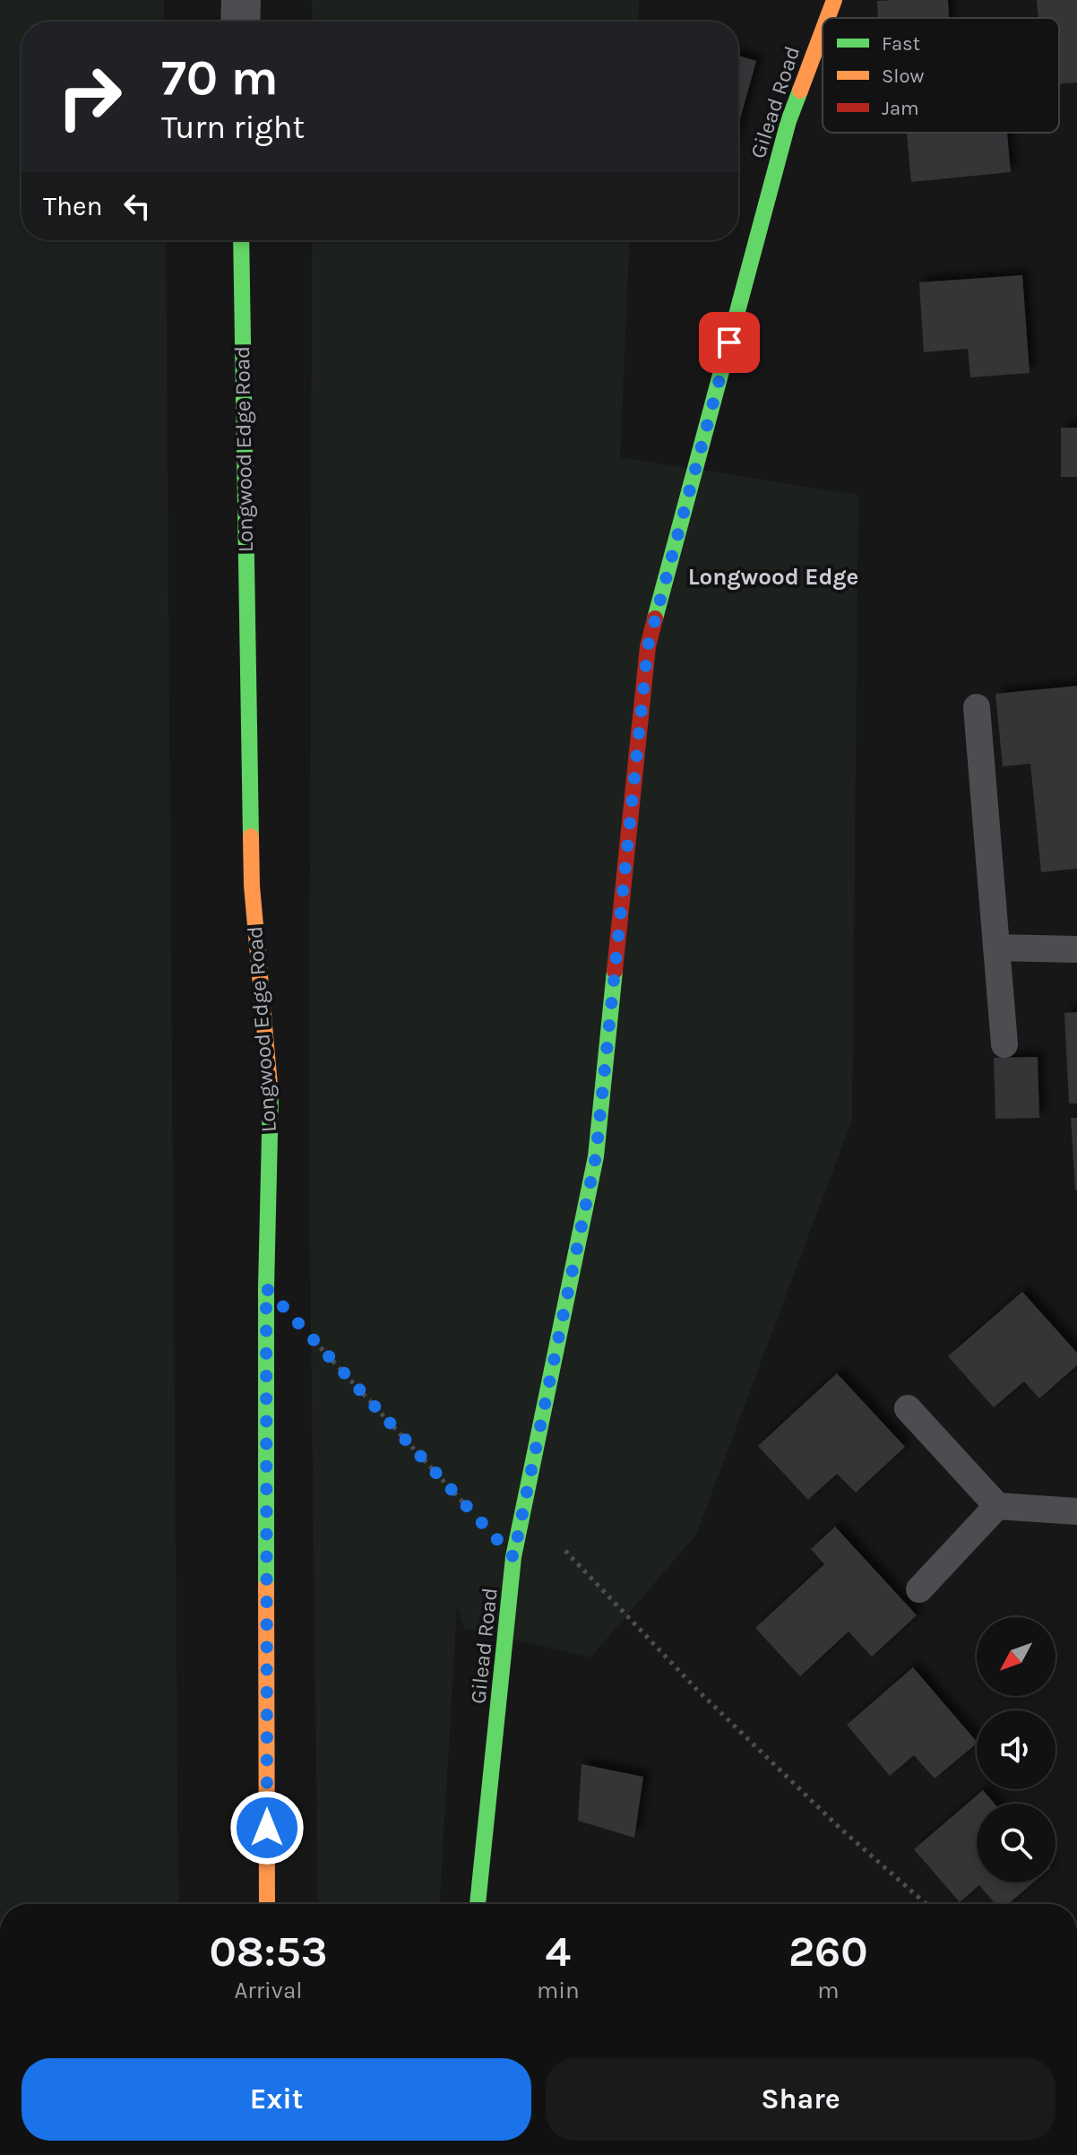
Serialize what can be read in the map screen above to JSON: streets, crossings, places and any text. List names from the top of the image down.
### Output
{
  "streets": {
    "street": ["Gilead Road", "Longwood Edge Road"]
  },
  "districts": ["Longwood Edge"],
  "legend": ["Fast", "Slow", "Jam"],
  "north": "bottom left",
  "page": {
    "turn": ["70 m", "Turn right"],
    "then": "Then",
    "eta": [
      "08:53",
      "Arrival",
      "4",
      "min",
      "260",
      "m"
    ],
    "buttons": ["Exit", "Share"]
  }
}
